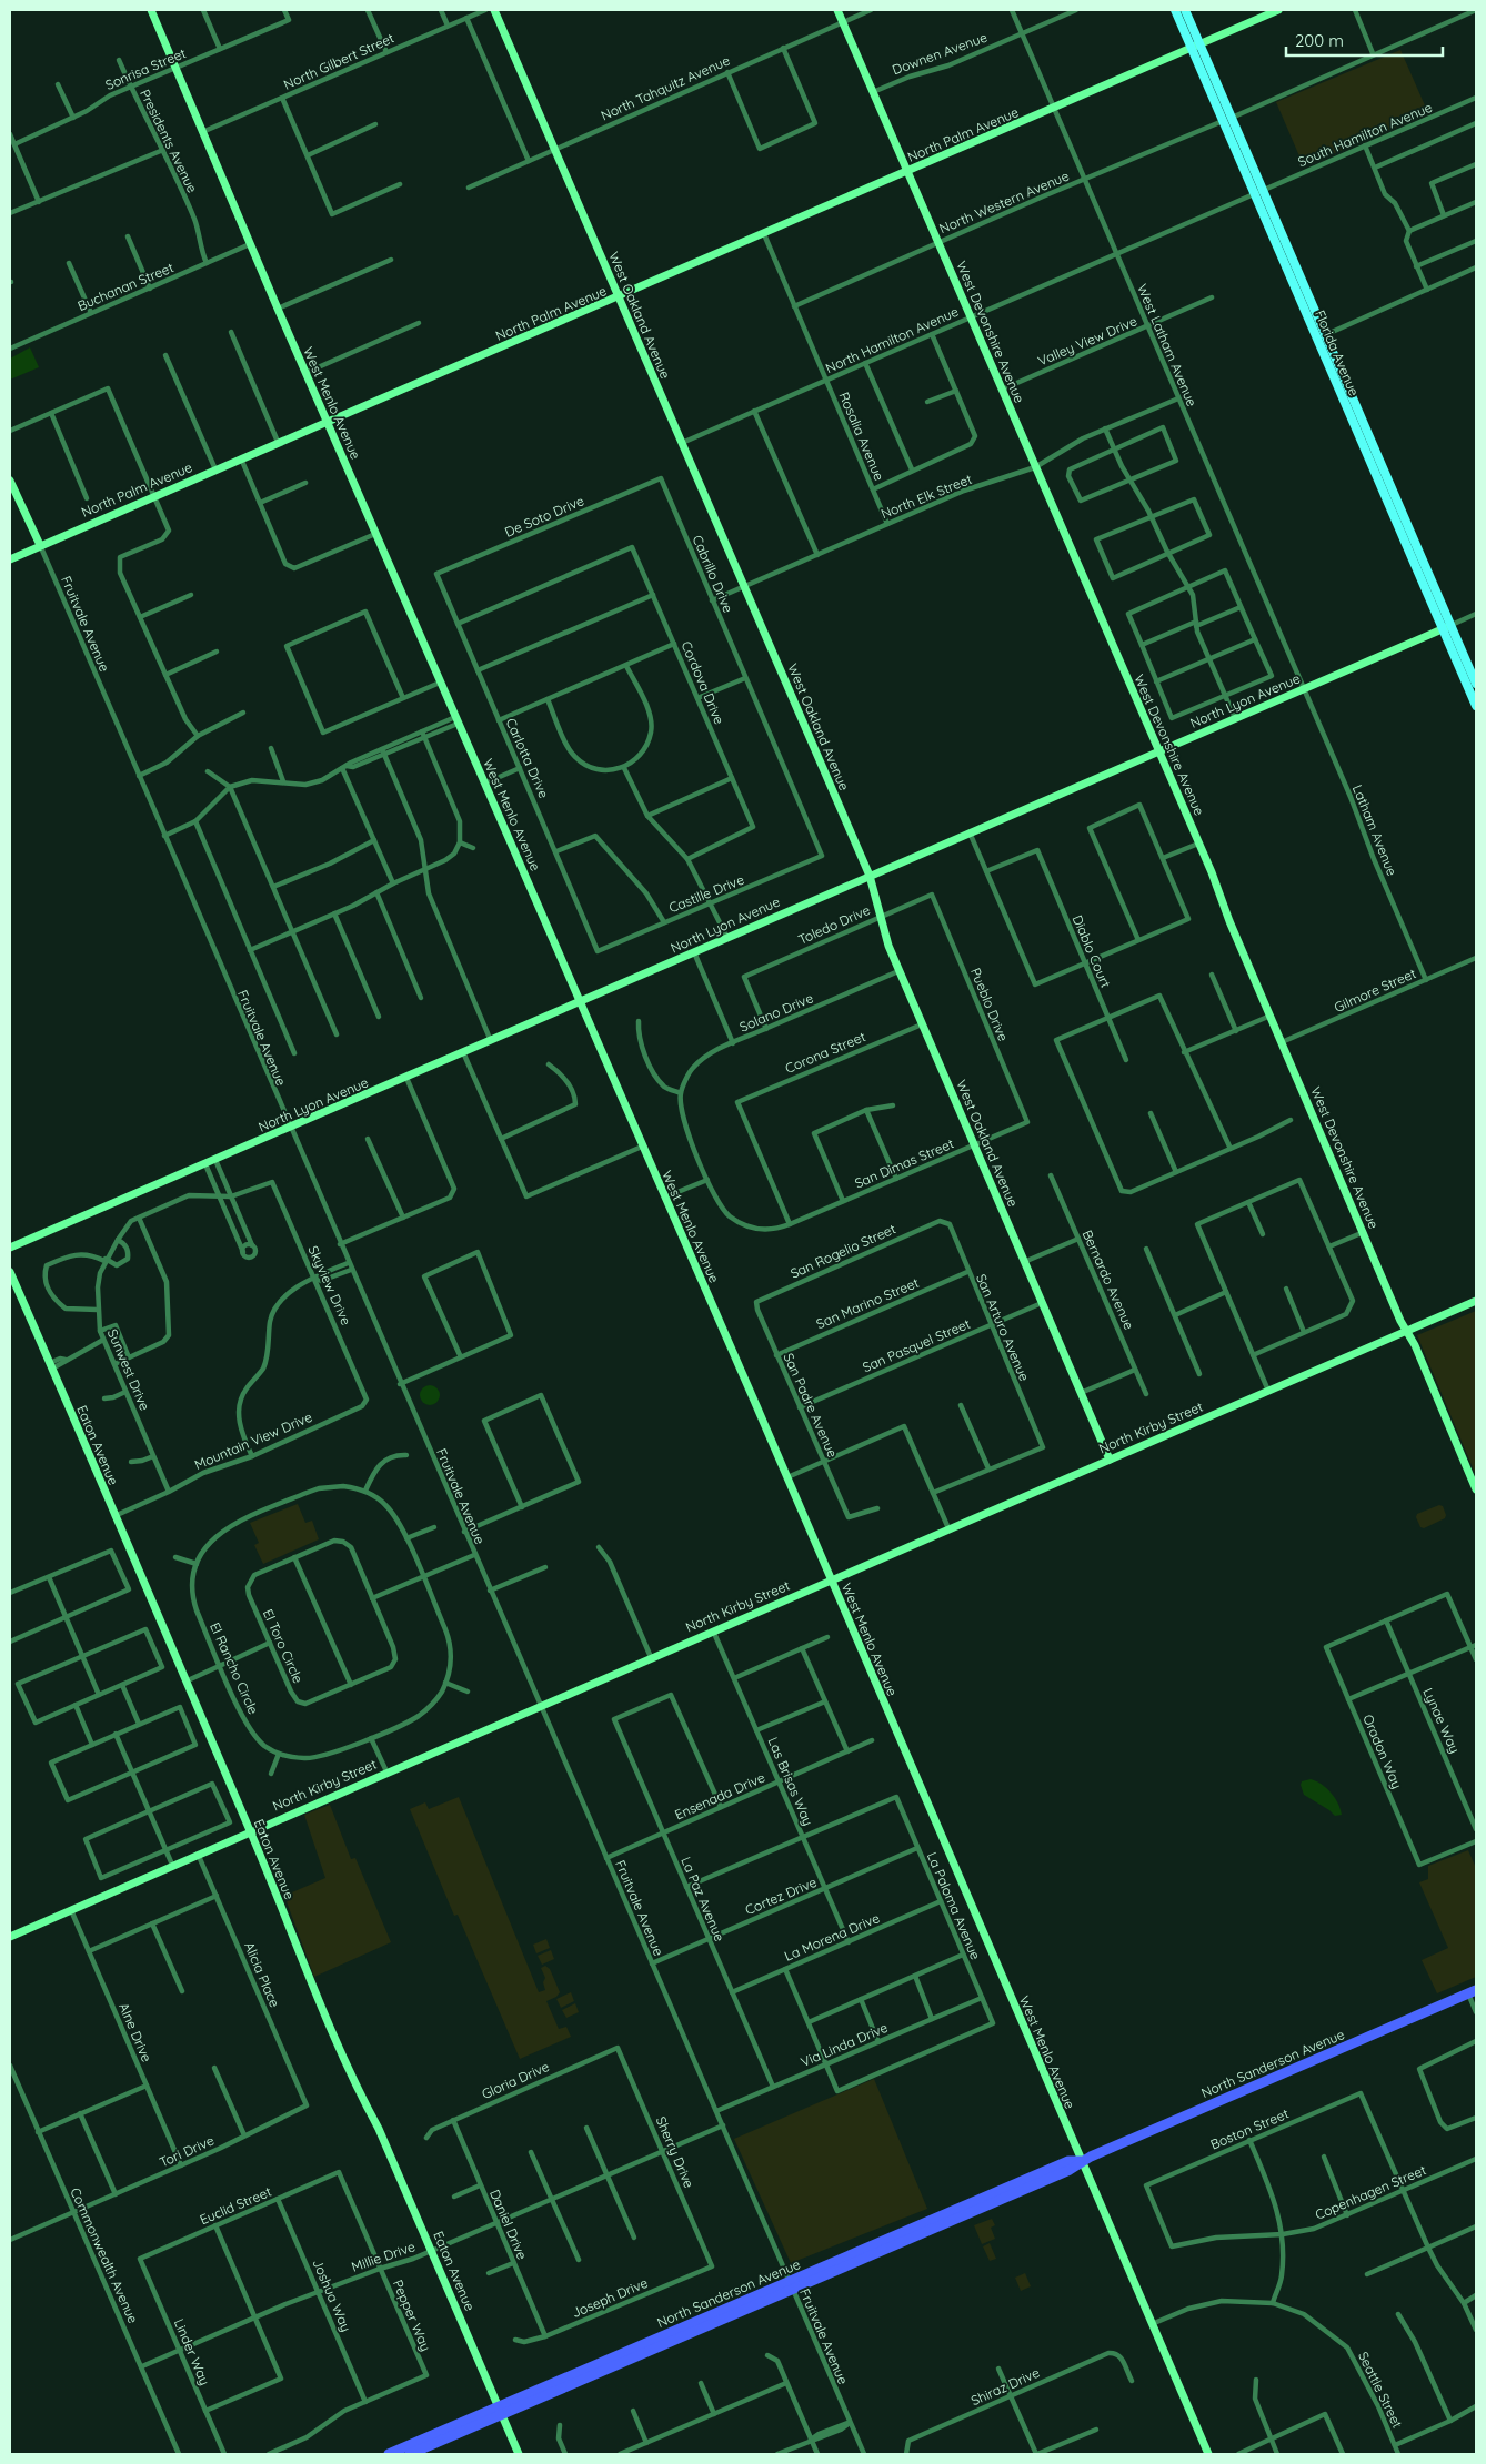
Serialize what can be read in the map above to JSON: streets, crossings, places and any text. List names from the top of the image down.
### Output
{
  "streets": {
    "highway": ["North Sanderson Avenue"],
    "main road": ["Florida Avenue"],
    "street": [
      "Downen Avenue",
      "North Gilbert Street",
      "Sonrisa Street",
      "North Tahquitz Avenue",
      "North Palm Avenue",
      "South Hamilton Avenue",
      "Presidents Avenue",
      "North Western Avenue",
      "Buchanan Street",
      "West Oakland Avenue",
      "West Devonshire Avenue",
      "North Hamilton Avenue",
      "Valley View Drive",
      "West Latham Avenue",
      "West Menlo Avenue",
      "Rosalia Avenue",
      "North Elk Street",
      "De Soto Drive",
      "Cabrillo Drive",
      "Fruitvale Avenue",
      "Cordova Drive",
      "North Lyon Avenue",
      "Carlotta Drive",
      "Latham Avenue",
      "Castille Drive",
      "Toledo Drive",
      "Diablo Court",
      "Gilmore Street",
      "Pueblo Drive",
      "Solano Drive",
      "Corona Street",
      "San Dimas Street",
      "San Rogelio Street",
      "Bernardo Avenue",
      "Skyview Drive",
      "San Marino Street",
      "San Arturo Avenue",
      "San Pasquel Street",
      "Sunwest Drive",
      "San Padre Avenue",
      "North Kirby Street",
      "Mountain View Drive",
      "Eaton Avenue",
      "El Toro Circle",
      "El Rancho Circle",
      "Lynae Way",
      "Oradon Way",
      "Las Brisas Way",
      "Ensenada Drive",
      "Cortez Drive",
      "La Paz Avenue",
      "La Paloma Avenue",
      "La Morena Drive",
      "Alicia Place",
      "Alne Drive",
      "Via Linda Drive",
      "Gloria Drive",
      "Boston Street",
      "Tori Drive",
      "Sherry Drive",
      "Copenhagen Street",
      "Euclid Street",
      "Daniel Drive",
      "Commonwealth Avenue",
      "Millie Drive",
      "Joshua Way",
      "Joseph Drive",
      "Pepper Way",
      "Linder Way",
      "Shiraz Drive",
      "Seattle Street"
    ]
  },
  "crossings": [
    ["Downen Avenue", "West Devonshire Avenue"],
    ["Downen Avenue", "West Latham Avenue"],
    ["North Gilbert Street", "West Menlo Avenue"],
    ["Sonrisa Street", "Presidents Avenue"],
    ["Sonrisa Street", "West Menlo Avenue"],
    ["North Tahquitz Avenue", "West Oakland Avenue"],
    ["North Tahquitz Avenue", "West Devonshire Avenue"],
    ["North Palm Avenue", "West Oakland Avenue"],
    ["North Palm Avenue", "West Devonshire Avenue"],
    ["North Palm Avenue", "West Latham Avenue"],
    ["North Palm Avenue", "Florida Avenue"],
    ["North Palm Avenue", "West Menlo Avenue"],
    ["North Palm Avenue", "Rosalia Avenue"],
    ["North Palm Avenue", "Fruitvale Avenue"],
    ["South Hamilton Avenue", "North Hamilton Avenue"],
    ["South Hamilton Avenue", "Florida Avenue"],
    ["Presidents Avenue", "Buchanan Street"],
    ["North Western Avenue", "West Devonshire Avenue"],
    ["North Western Avenue", "West Latham Avenue"],
    ["North Western Avenue", "Florida Avenue"],
    ["North Western Avenue", "Rosalia Avenue"],
    ["Buchanan Street", "West Menlo Avenue"],
    ["West Oakland Avenue", "North Hamilton Avenue"],
    ["West Oakland Avenue", "North Elk Street"],
    ["West Oakland Avenue", "North Lyon Avenue"],
    ["West Oakland Avenue", "Toledo Drive"],
    ["West Oakland Avenue", "Solano Drive"],
    ["West Oakland Avenue", "Corona Street"],
    ["West Oakland Avenue", "San Dimas Street"],
    ["West Oakland Avenue", "San Pasquel Street"],
    ["West Oakland Avenue", "North Kirby Street"],
    ["West Devonshire Avenue", "North Hamilton Avenue"],
    ["West Devonshire Avenue", "Valley View Drive"],
    ["West Devonshire Avenue", "North Elk Street"],
    ["West Devonshire Avenue", "North Lyon Avenue"],
    ["West Devonshire Avenue", "Gilmore Street"],
    ["West Devonshire Avenue", "North Kirby Street"],
    ["North Hamilton Avenue", "West Latham Avenue"],
    ["North Hamilton Avenue", "Florida Avenue"],
    ["North Hamilton Avenue", "Rosalia Avenue"],
    ["Valley View Drive", "West Latham Avenue"],
    ["West Latham Avenue", "North Elk Street"],
    ["West Latham Avenue", "North Lyon Avenue"],
    ["West Latham Avenue", "Latham Avenue"],
    ["Florida Avenue", "North Lyon Avenue"],
    ["West Menlo Avenue", "North Lyon Avenue"],
    ["West Menlo Avenue", "North Kirby Street"],
    ["West Menlo Avenue", "North Sanderson Avenue"],
    ["West Menlo Avenue", "Seattle Street"],
    ["Rosalia Avenue", "North Elk Street"],
    ["North Elk Street", "Cabrillo Drive"],
    ["De Soto Drive", "Cabrillo Drive"],
    ["De Soto Drive", "Carlotta Drive"],
    ["Cabrillo Drive", "Castille Drive"],
    ["Fruitvale Avenue", "North Lyon Avenue"],
    ["Fruitvale Avenue", "North Kirby Street"],
    ["Fruitvale Avenue", "Ensenada Drive"],
    ["Fruitvale Avenue", "Cortez Drive"],
    ["Fruitvale Avenue", "Via Linda Drive"],
    ["Fruitvale Avenue", "North Sanderson Avenue"],
    ["Fruitvale Avenue", "Millie Drive"],
    ["Cordova Drive", "Carlotta Drive"],
    ["North Lyon Avenue", "Latham Avenue"],
    ["Carlotta Drive", "Castille Drive"],
    ["Latham Avenue", "Gilmore Street"],
    ["Toledo Drive", "Pueblo Drive"],
    ["Toledo Drive", "Solano Drive"],
    ["Pueblo Drive", "San Dimas Street"],
    ["Solano Drive", "San Dimas Street"],
    ["Corona Street", "San Dimas Street"],
    ["San Rogelio Street", "San Arturo Avenue"],
    ["San Rogelio Street", "San Padre Avenue"],
    ["Skyview Drive", "Sunwest Drive"],
    ["Skyview Drive", "Mountain View Drive"],
    ["San Marino Street", "San Arturo Avenue"],
    ["San Marino Street", "San Padre Avenue"],
    ["San Arturo Avenue", "San Pasquel Street"],
    ["San Pasquel Street", "San Padre Avenue"],
    ["Sunwest Drive", "Mountain View Drive"],
    ["North Kirby Street", "Eaton Avenue"],
    ["North Kirby Street", "Las Brisas Way"],
    ["North Kirby Street", "Alicia Place"],
    ["North Kirby Street", "Alne Drive"],
    ["Mountain View Drive", "Eaton Avenue"],
    ["Eaton Avenue", "North Sanderson Avenue"],
    ["Eaton Avenue", "Millie Drive"],
    ["Lynae Way", "Oradon Way"],
    ["Las Brisas Way", "Ensenada Drive"],
    ["Las Brisas Way", "Cortez Drive"],
    ["Las Brisas Way", "La Paloma Avenue"],
    ["Las Brisas Way", "La Morena Drive"],
    ["Ensenada Drive", "La Paz Avenue"],
    ["Cortez Drive", "La Paz Avenue"],
    ["Cortez Drive", "La Paloma Avenue"],
    ["La Paz Avenue", "La Morena Drive"],
    ["La Paz Avenue", "Via Linda Drive"],
    ["La Paloma Avenue", "La Morena Drive"],
    ["La Paloma Avenue", "Via Linda Drive"],
    ["Alicia Place", "Tori Drive"],
    ["Alne Drive", "Tori Drive"],
    ["Gloria Drive", "Sherry Drive"],
    ["Gloria Drive", "Daniel Drive"],
    ["Boston Street", "Copenhagen Street"],
    ["Tori Drive", "Commonwealth Avenue"],
    ["Sherry Drive", "Millie Drive"],
    ["Sherry Drive", "Joseph Drive"],
    ["Euclid Street", "Joshua Way"],
    ["Euclid Street", "Pepper Way"],
    ["Euclid Street", "Linder Way"],
    ["Daniel Drive", "Millie Drive"],
    ["Daniel Drive", "Joseph Drive"],
    ["Commonwealth Avenue", "Millie Drive"],
    ["Millie Drive", "Joshua Way"],
    ["Millie Drive", "Pepper Way"],
    ["Millie Drive", "Linder Way"],
    ["Joshua Way", "Pepper Way"]
  ],
  "scale_bar": "200 m"
}
